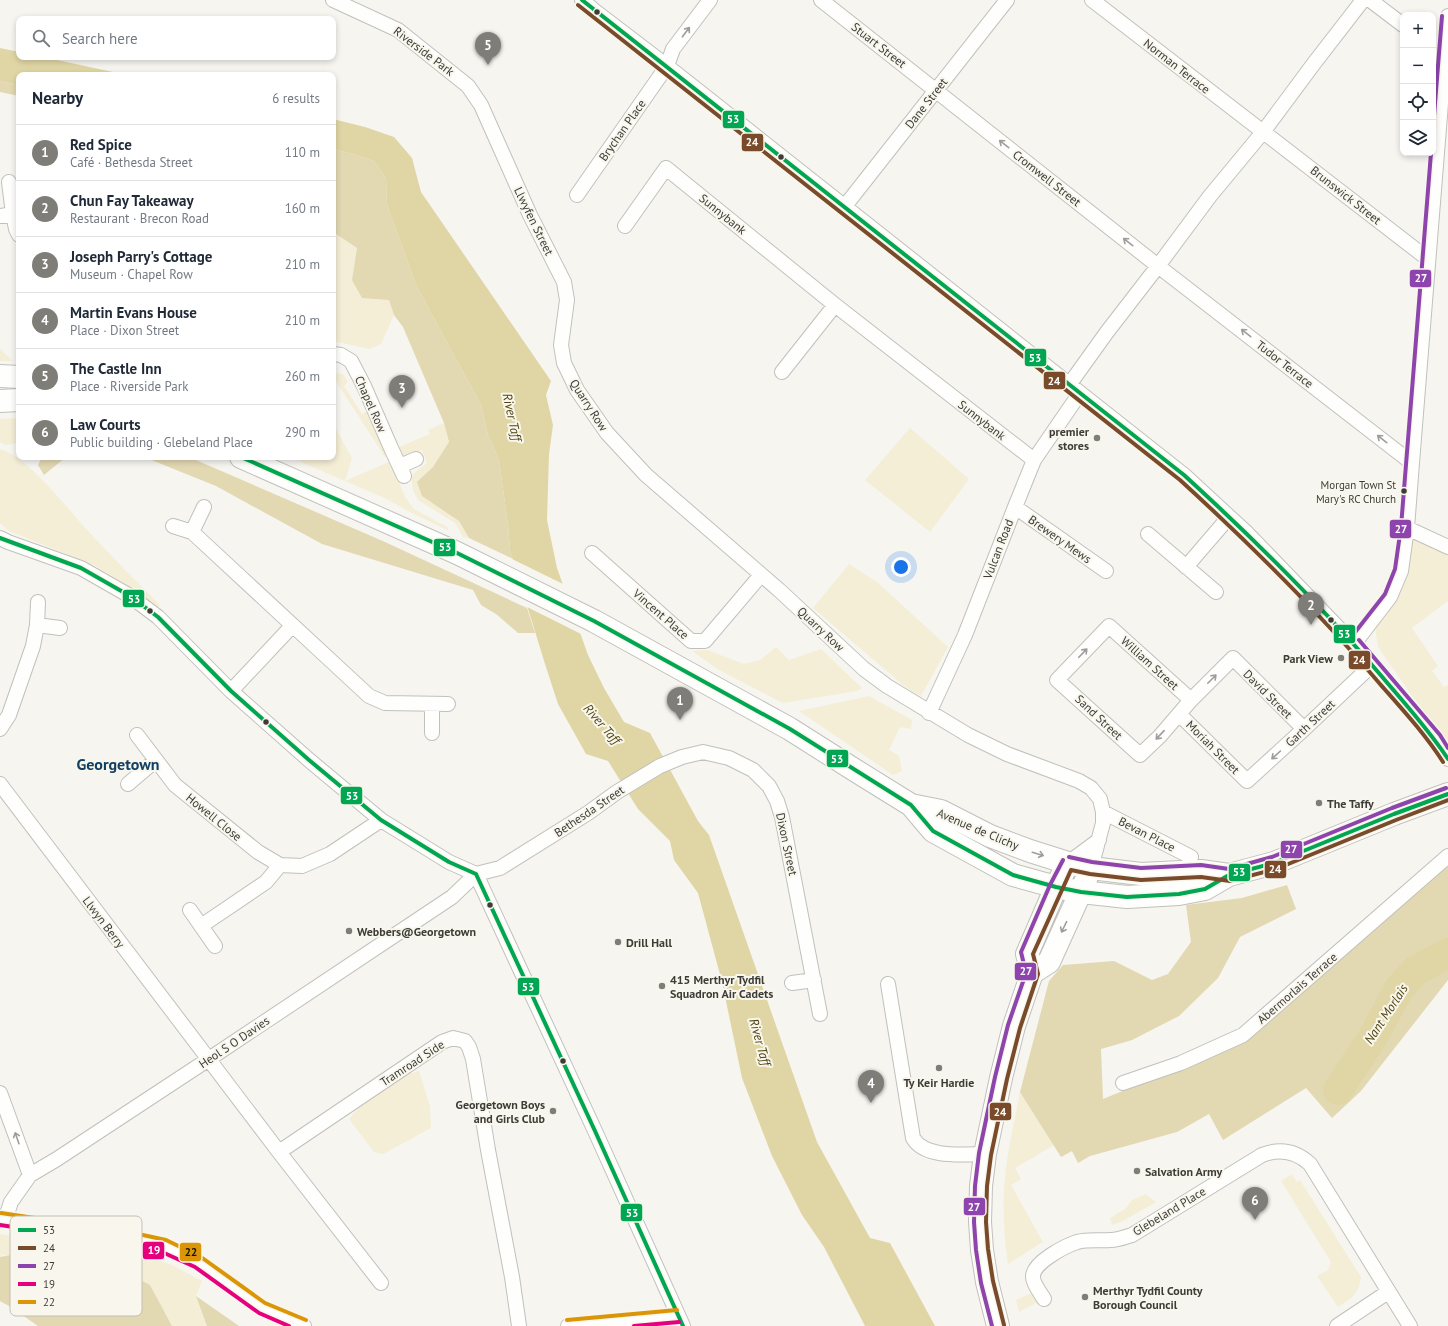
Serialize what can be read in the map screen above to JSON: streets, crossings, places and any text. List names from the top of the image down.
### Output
{
  "streets": {
    "main road": ["Avenue de Clichy"],
    "street": [
      "Stuart Street",
      "Riverside Park",
      "Norman Terrace",
      "Dane Street",
      "Brychan Place",
      "Cromwell Street",
      "Brunswick Street",
      "Sunnybank",
      "Llwyfen Street",
      "Tudor Terrace",
      "Chapel Row",
      "Quarry Row",
      "Brewery Mews",
      "Vulcan Road",
      "Vincent Place",
      "William Street",
      "David Street",
      "Sand Street",
      "Garth Street",
      "Moriah Street",
      "Bethesda Street",
      "Howell Close",
      "Bevan Place",
      "Dixon Street",
      "Llwyn Berry",
      "Abermorlais Terrace",
      "Heol S O Davies",
      "Tramroad Side",
      "Glebeland Place"
    ]
  },
  "crossings": [
    ["Stuart Street", "Dane Street"],
    ["Stuart Street", "Cromwell Street"],
    ["Riverside Park", "Llwyfen Street"],
    ["Norman Terrace", "Brunswick Street"],
    ["Norman Terrace", "Vulcan Road"],
    ["Dane Street", "Cromwell Street"],
    ["Cromwell Street", "Tudor Terrace"],
    ["Cromwell Street", "Vulcan Road"],
    ["Brunswick Street", "Vulcan Road"],
    ["Sunnybank", "Vulcan Road"],
    ["Llwyfen Street", "Quarry Row"],
    ["Tudor Terrace", "Vulcan Road"],
    ["Quarry Row", "Vulcan Road"],
    ["Quarry Row", "Vincent Place"],
    ["Quarry Row", "Avenue de Clichy"],
    ["Quarry Row", "Bevan Place"],
    ["Brewery Mews", "Vulcan Road"],
    ["William Street", "David Street"],
    ["William Street", "Sand Street"],
    ["David Street", "Garth Street"],
    ["Sand Street", "Moriah Street"],
    ["Garth Street", "Moriah Street"],
    ["Bethesda Street", "Dixon Street"],
    ["Bethesda Street", "Heol S O Davies"],
    ["Llwyn Berry", "Heol S O Davies"],
    ["Llwyn Berry", "Tramroad Side"]
  ],
  "one_way": ["Cromwell Street", "Tudor Terrace", "Garth Street"],
  "districts": ["Georgetown"],
  "water": ["River Taff", "Nant Morlais"],
  "places": [
    "premier stores",
    "Morgan Town St Mary's RC Church",
    "Park View",
    "The Taffy",
    "Webbers@Georgetown",
    "Drill Hall",
    "415 Merthyr Tydfil Squadron Air Cadets",
    "Ty Keir Hardie",
    "Georgetown Boys and Girls Club",
    "Salvation Army",
    "Merthyr Tydfil County Borough Council"
  ],
  "lines": [
    "transit line 53",
    "transit line 24",
    "transit line 27",
    "transit line 22",
    "transit line 19"
  ],
  "legend": [
    "53",
    "24",
    "27",
    "19",
    "22"
  ],
  "page": {
    "map_buttons": ["+", "−"],
    "search": "Search here",
    "pins": [
      "5",
      "3",
      "2",
      "1",
      "4",
      "6"
    ],
    "heading": ["Nearby", "6 results"],
    "list": [
      {
        "mark": "1",
        "name": "Red Spice",
        "note": "Café · Bethesda Street",
        "value": "110 m"
      },
      {
        "mark": "2",
        "name": "Chun Fay Takeaway",
        "note": "Restaurant · Brecon Road",
        "value": "160 m"
      },
      {
        "mark": "3",
        "name": "Joseph Parry's Cottage",
        "note": "Museum · Chapel Row",
        "value": "210 m"
      },
      {
        "mark": "4",
        "name": "Martin Evans House",
        "note": "Place · Dixon Street",
        "value": "210 m"
      },
      {
        "mark": "5",
        "name": "The Castle Inn",
        "note": "Place · Riverside Park",
        "value": "260 m"
      },
      {
        "mark": "6",
        "name": "Law Courts",
        "note": "Public building · Glebeland Place",
        "value": "290 m"
      }
    ]
  }
}
